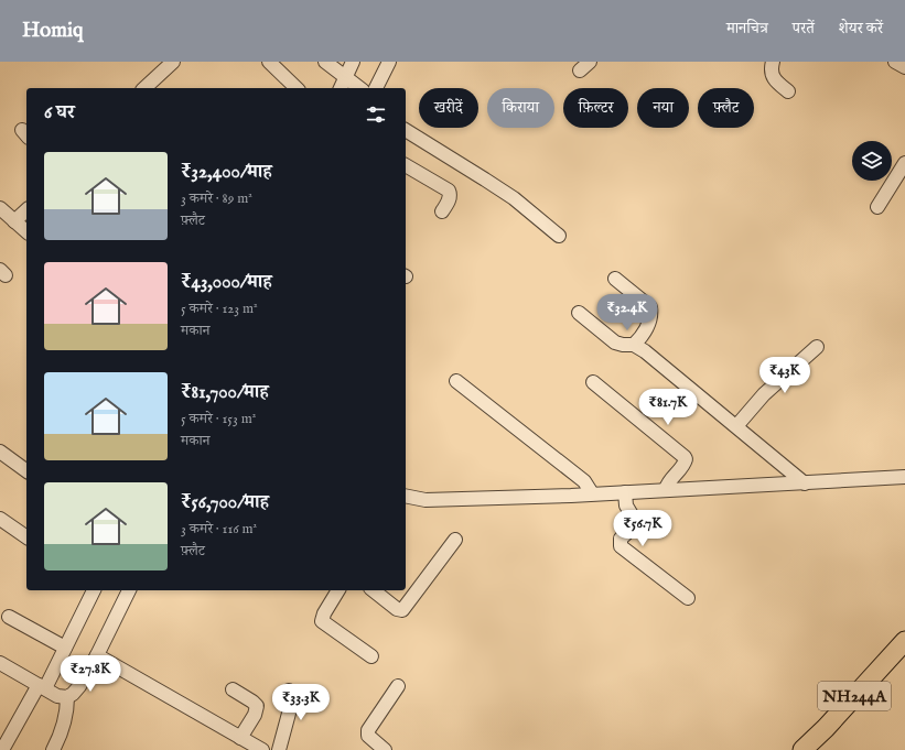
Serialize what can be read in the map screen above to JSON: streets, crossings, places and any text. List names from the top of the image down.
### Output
{
  "streets": {
    "highway": ["NH244A"]
  },
  "page": {
    "header": "Homiq",
    "nav": ["मानचित्र", "परतें", "शेयर करें"],
    "chip": [
      "खरीदें",
      "किराया",
      "फ़िल्टर",
      "नया",
      "फ़्लैट"
    ],
    "heading": "6 घर",
    "list": [
      {
        "name": "₹32,400/माह",
        "note": "3 कमरे · 89 m² · फ़्लैट"
      },
      {
        "name": "₹43,000/माह",
        "note": "5 कमरे · 123 m² · मकान"
      },
      {
        "name": "₹81,700/माह",
        "note": "5 कमरे · 153 m² · मकान"
      },
      {
        "name": "₹56,700/माह",
        "note": "3 कमरे · 116 m² · फ़्लैट"
      }
    ],
    "price": [
      "₹32.4K",
      "₹43K",
      "₹81.7K",
      "₹56.7K",
      "₹27.8K",
      "₹33.3K"
    ]
  }
}
